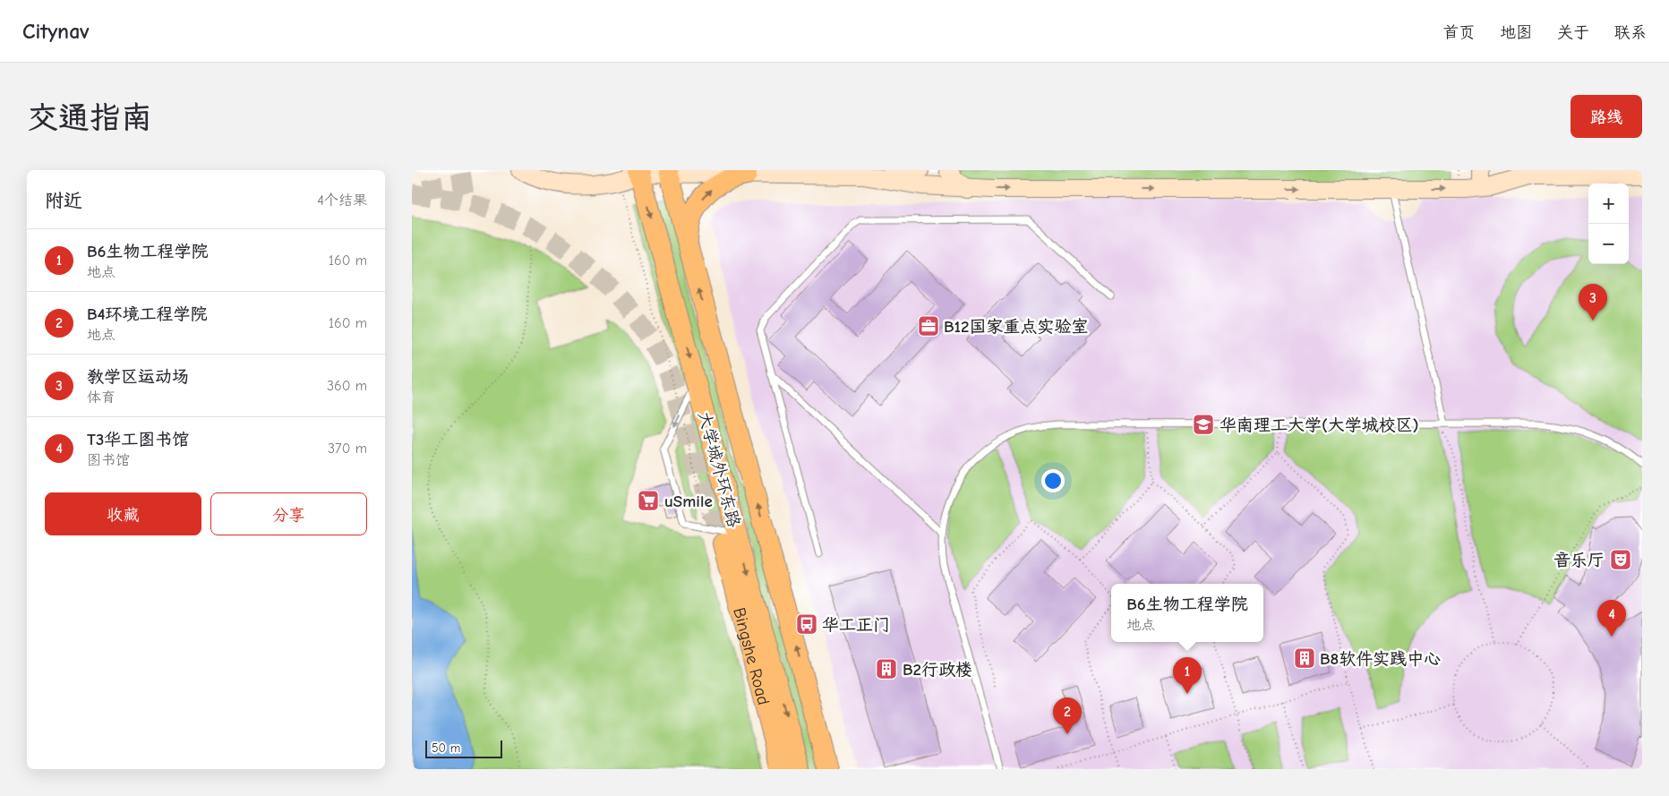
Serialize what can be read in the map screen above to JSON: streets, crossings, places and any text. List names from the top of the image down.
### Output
{
  "streets": {
    "main road": ["大学城外环东路", "Bingshe Road"]
  },
  "crossings": [
    ["大学城外环东路", "Bingshe Road"]
  ],
  "places": {
    "office": ["B12国家重点实验室"],
    "school or university": ["华南理工大学(大学城校区)"],
    "supermarket": ["uSmile"],
    "theatre": ["音乐厅"],
    "bus stop": ["华工正门"],
    "building": ["B8软件实践中心", "B2行政楼"]
  },
  "scale_bar": "50 m",
  "page": {
    "header": "Citynav",
    "nav": [
      "首页",
      "地图",
      "关于",
      "联系"
    ],
    "buttons": [
      "路线",
      ["收藏", "分享"]
    ],
    "title": "交通指南",
    "heading": ["附近", "4个结果"],
    "map_buttons": ["+", "−"],
    "list": [
      {
        "mark": "1",
        "name": "B6生物工程学院",
        "note": "地点",
        "value": "160 m"
      },
      {
        "mark": "2",
        "name": "B4环境工程学院",
        "note": "地点",
        "value": "160 m"
      },
      {
        "mark": "3",
        "name": "教学区运动场",
        "note": "体育",
        "value": "360 m"
      },
      {
        "mark": "4",
        "name": "T3华工图书馆",
        "note": "图书馆",
        "value": "370 m"
      }
    ],
    "pins": [
      "3",
      "4",
      "1",
      "2"
    ],
    "popup": ["B6生物工程学院", "地点"],
    "scale": "50 m"
  }
}
